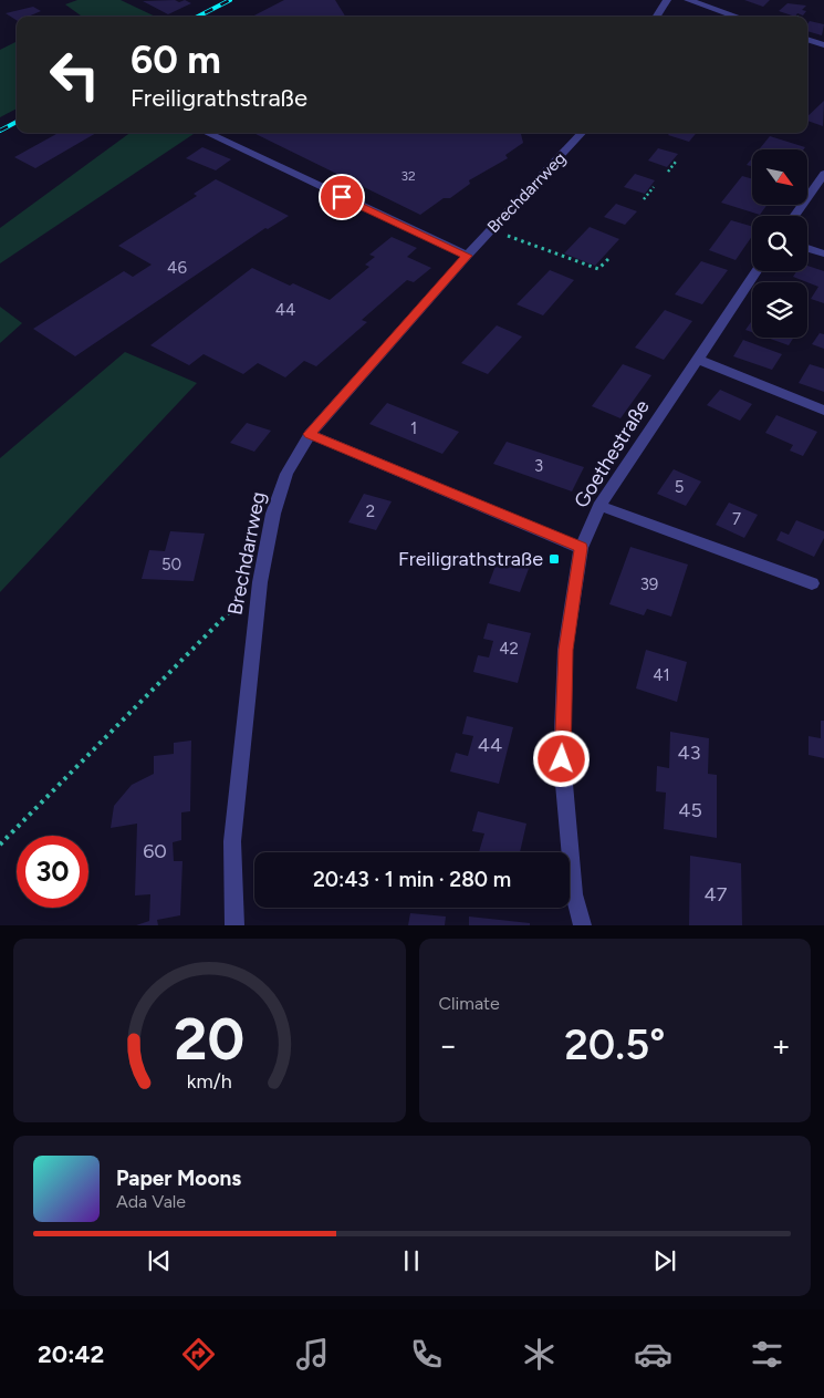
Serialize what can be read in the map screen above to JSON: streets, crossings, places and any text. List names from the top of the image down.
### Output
{
  "streets": {
    "street": ["Brechdarrweg", "Goethestraße"]
  },
  "places": {
    "transit": ["Freiligrathstraße"]
  },
  "house_numbers": [
    "32",
    "46",
    "44",
    "1",
    "3",
    "5",
    "2",
    "7",
    "50",
    "39",
    "42",
    "41",
    "44",
    "43",
    "45",
    "60",
    "47"
  ],
  "north": "bottom right",
  "page": {
    "turn": ["60 m", "Freiligrathstraße"],
    "limit": "30",
    "trip": "20:43 · 1 min · 280 m",
    "tile": "Climate",
    "heat": ["−", "20.5°", "+"],
    "song": ["Paper Moons", "Ada Vale"],
    "tabs": "20:42",
    "gauge": ["20", "km/h"]
  }
}
